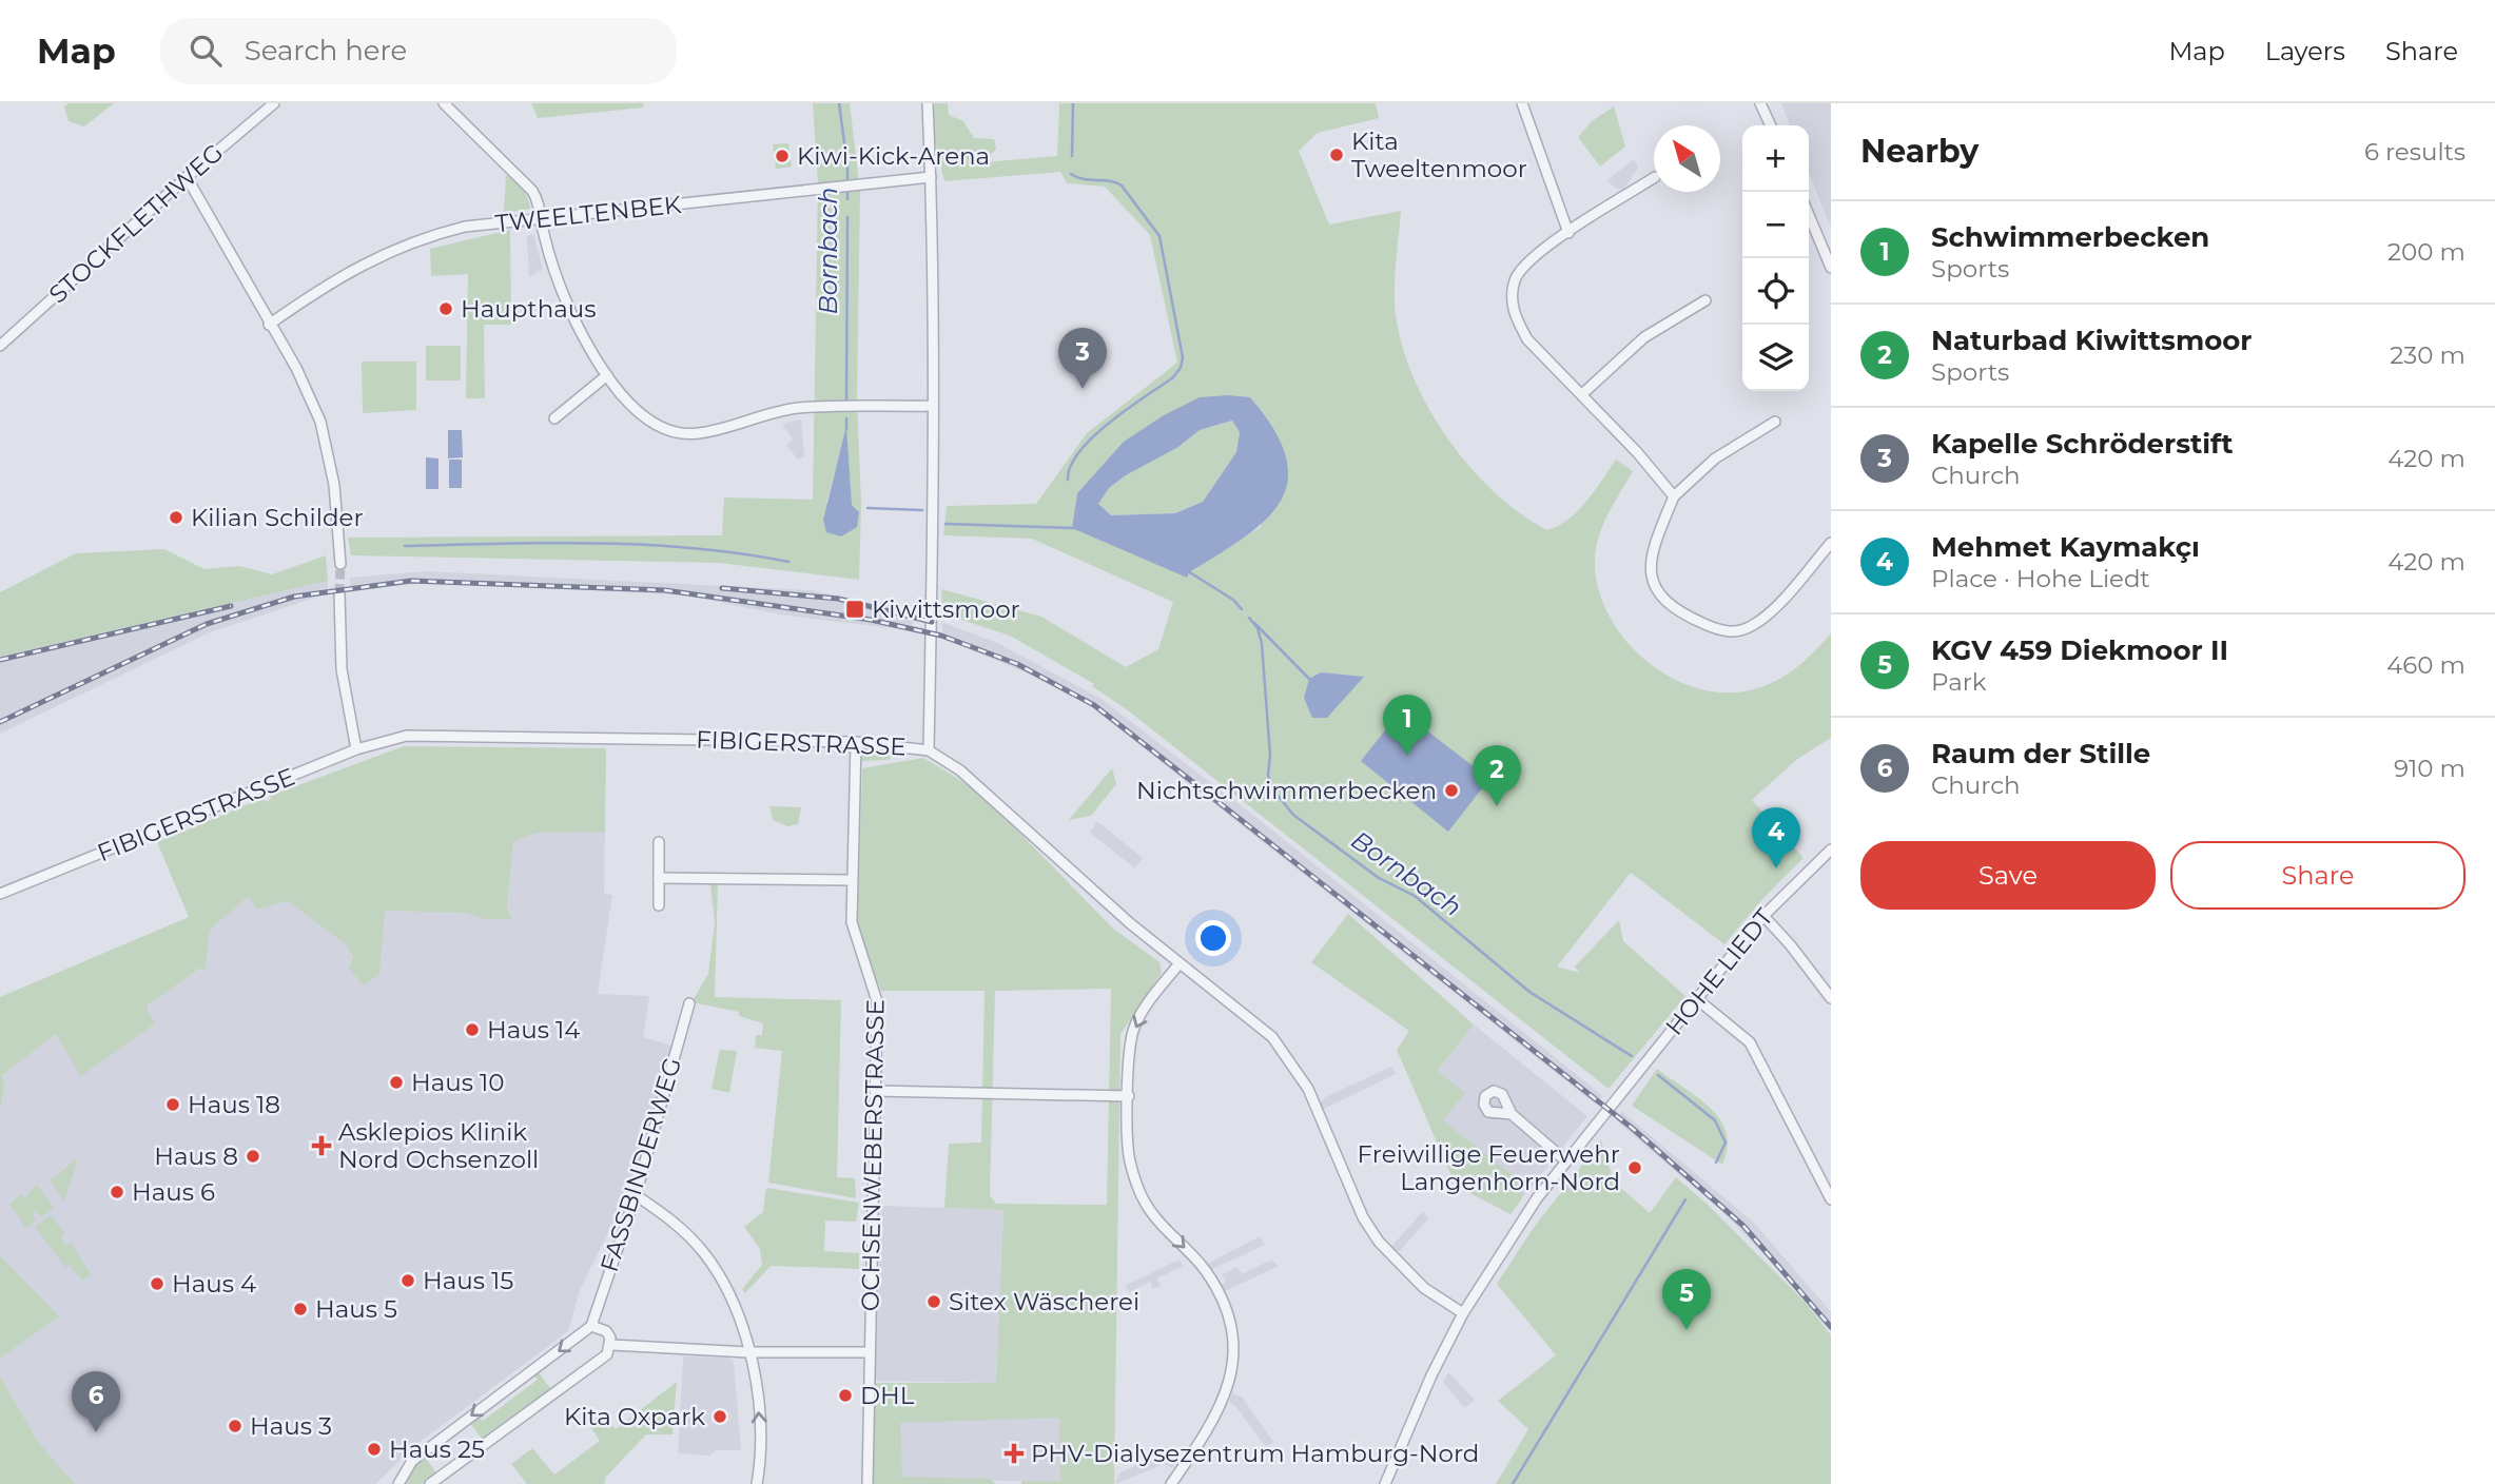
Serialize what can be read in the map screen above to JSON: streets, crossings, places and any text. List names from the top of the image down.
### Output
{
  "streets": {
    "street": [
      "TWEELTENBEK",
      "STOCKFLETHWEG",
      "FIBIGERSTRASSE",
      "HOHE LIEDT",
      "OCHSENWEBERSTRASSE",
      "FASSBINDERWEG"
    ]
  },
  "crossings": [
    ["FIBIGERSTRASSE", "HOHE LIEDT"],
    ["FIBIGERSTRASSE", "OCHSENWEBERSTRASSE"]
  ],
  "water": ["Bornbach"],
  "places": {
    "other": [
      "Kita Tweeltenmoor",
      "Kiwi-Kick-Arena",
      "Haupthaus",
      "Kilian Schilder",
      "Nichtschwimmerbecken",
      "Haus 14",
      "Haus 10",
      "Haus 18",
      "Haus 8",
      "Freiwillige Feuerwehr Langenhorn-Nord",
      "Haus 6",
      "Haus 15",
      "Haus 4",
      "Sitex Wäscherei",
      "Haus 5",
      "DHL",
      "Kita Oxpark",
      "Haus 3",
      "Haus 25"
    ],
    "transit": ["Kiwittsmoor"],
    "health": ["Asklepios Klinik Nord Ochsenzoll", "PHV-Dialysezentrum Hamburg-Nord"]
  },
  "north": "top left",
  "page": {
    "header": "Map",
    "search": "Search here",
    "nav": ["Map", "Layers", "Share"],
    "heading": ["Nearby", "6 results"],
    "map_buttons": ["+", "−"],
    "list": [
      {
        "mark": "1",
        "name": "Schwimmerbecken",
        "note": "Sports",
        "value": "200 m"
      },
      {
        "mark": "2",
        "name": "Naturbad Kiwittsmoor",
        "note": "Sports",
        "value": "230 m"
      },
      {
        "mark": "3",
        "name": "Kapelle Schröderstift",
        "note": "Church",
        "value": "420 m"
      },
      {
        "mark": "4",
        "name": "Mehmet Kaymakçı",
        "note": "Place · Hohe Liedt",
        "value": "420 m"
      },
      {
        "mark": "5",
        "name": "KGV 459 Diekmoor II",
        "note": "Park",
        "value": "460 m"
      },
      {
        "mark": "6",
        "name": "Raum der Stille",
        "note": "Church",
        "value": "910 m"
      }
    ],
    "pins": [
      "3",
      "1",
      "2",
      "4",
      "5",
      "6"
    ],
    "buttons": ["Save", "Share"]
  }
}
